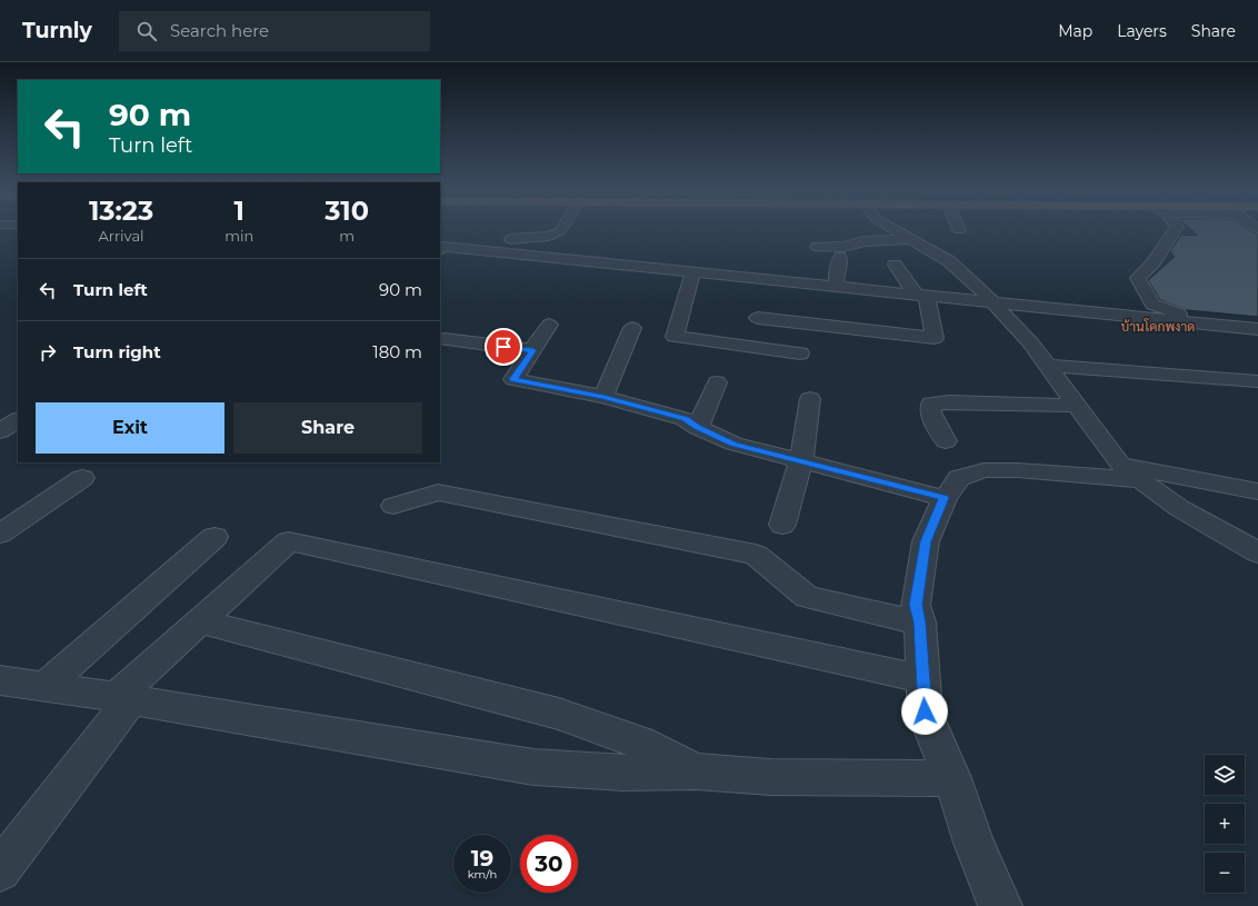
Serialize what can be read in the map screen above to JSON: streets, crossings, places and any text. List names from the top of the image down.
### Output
{
  "districts": ["บ้านโคกพงาด"],
  "page": {
    "header": "Turnly",
    "search": "Search here",
    "nav": ["Map", "Layers", "Share"],
    "turn": ["90 m", "Turn left"],
    "eta": [
      "13:23",
      "Arrival",
      "1",
      "min",
      "310",
      "m"
    ],
    "list": [
      {
        "name": "Turn left",
        "value": "90 m"
      },
      {
        "name": "Turn right",
        "value": "180 m"
      }
    ],
    "buttons": ["Exit", "Share"],
    "map_buttons": ["+", "−"],
    "speed": "19 km/h",
    "limit": "30"
  }
}
